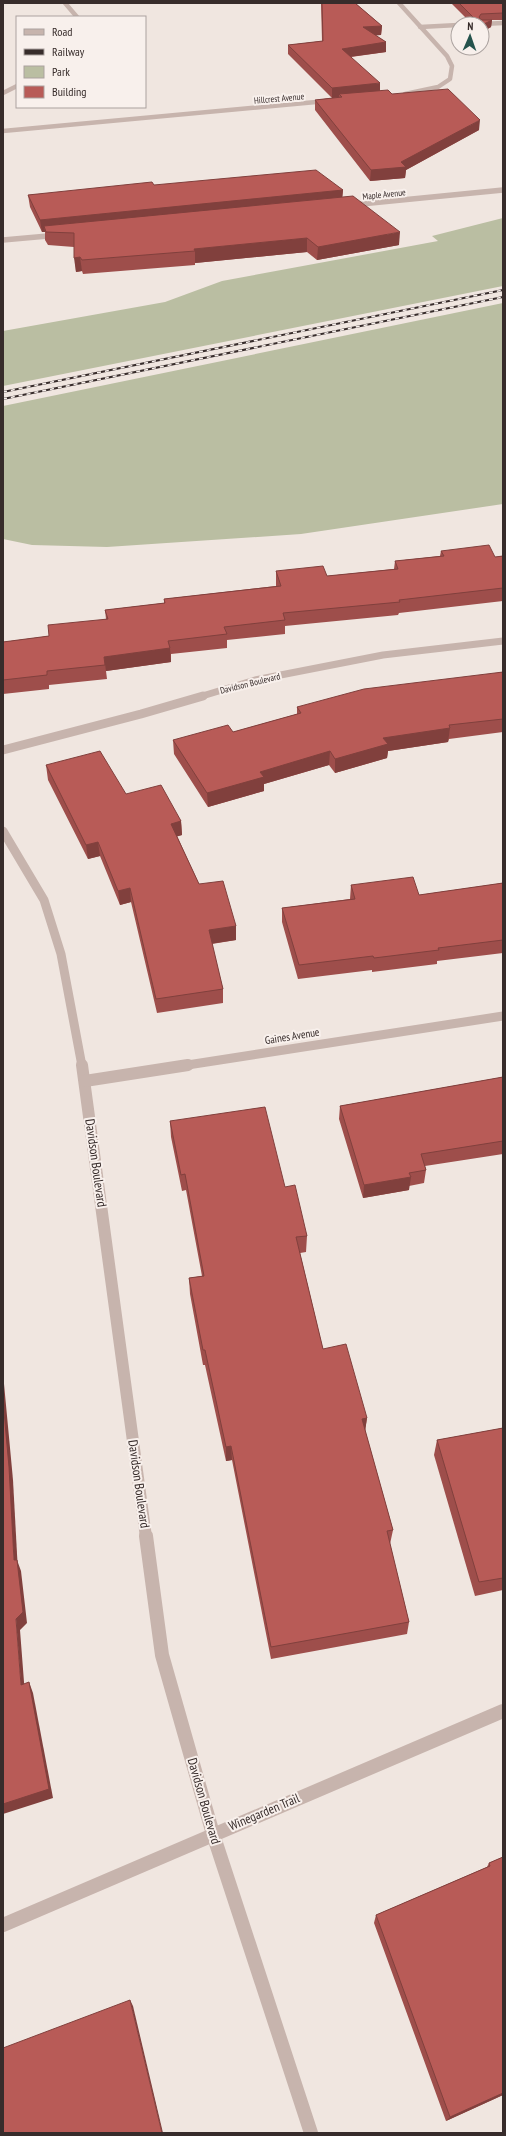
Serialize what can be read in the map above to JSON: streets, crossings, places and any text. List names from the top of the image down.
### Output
{
  "streets": {
    "street": [
      "Hillcrest Avenue",
      "Maple Avenue",
      "Davidson Boulevard",
      "Gaines Avenue",
      "Winegarden Trail"
    ]
  },
  "crossings": [
    ["Davidson Boulevard", "Gaines Avenue"],
    ["Davidson Boulevard", "Winegarden Trail"]
  ],
  "legend": [
    "Road",
    "Railway",
    "Park",
    "Building"
  ],
  "north": "top"
}
